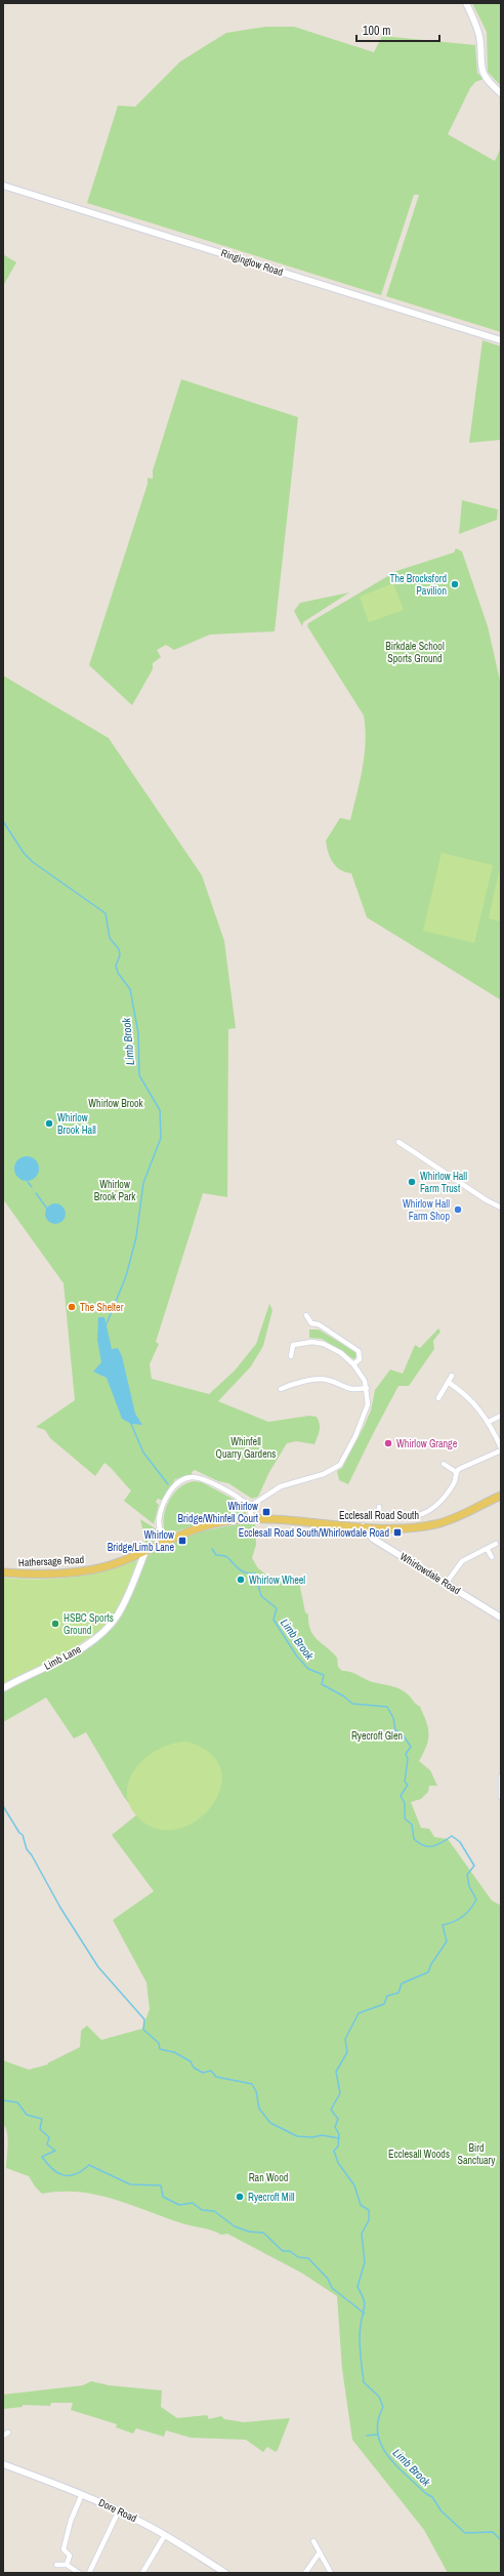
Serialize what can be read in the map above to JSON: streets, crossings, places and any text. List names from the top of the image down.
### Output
{
  "streets": {
    "main road": ["Ecclesall Road South", "Hathersage Road"],
    "street": [
      "Ringinglow Road",
      "Whirlowdale Road",
      "Limb Lane",
      "Dore Road"
    ]
  },
  "crossings": [
    ["Ecclesall Road South", "Hathersage Road"],
    ["Ecclesall Road South", "Whirlowdale Road"],
    ["Ecclesall Road South", "Limb Lane"],
    ["Hathersage Road", "Limb Lane"]
  ],
  "water": ["Limb Brook"],
  "parks": [
    "Birkdale School Sports Ground",
    "Whirlow Brook",
    "Whirlow Brook Park",
    "Whinfell Quarry Gardens",
    "Ryecroft Glen",
    "Bird Sanctuary",
    "Ecclesall Woods",
    "Ran Wood"
  ],
  "places": {
    "other": [
      "The Brocksford Pavilion",
      "Whirlow Brook Hall",
      "Whirlow Hall Farm Trust",
      "Whirlow Hall Farm Shop",
      "The Shelter",
      "Whirlow Grange",
      "Whirlow Wheel",
      "HSBC Sports Ground",
      "Ryecroft Mill"
    ],
    "transit": ["Whirlow Bridge/Whinfell Court", "Ecclesall Road South/Whirlowdale Road", "Whirlow Bridge/Limb Lane"]
  },
  "scale_bar": "100 m"
}
